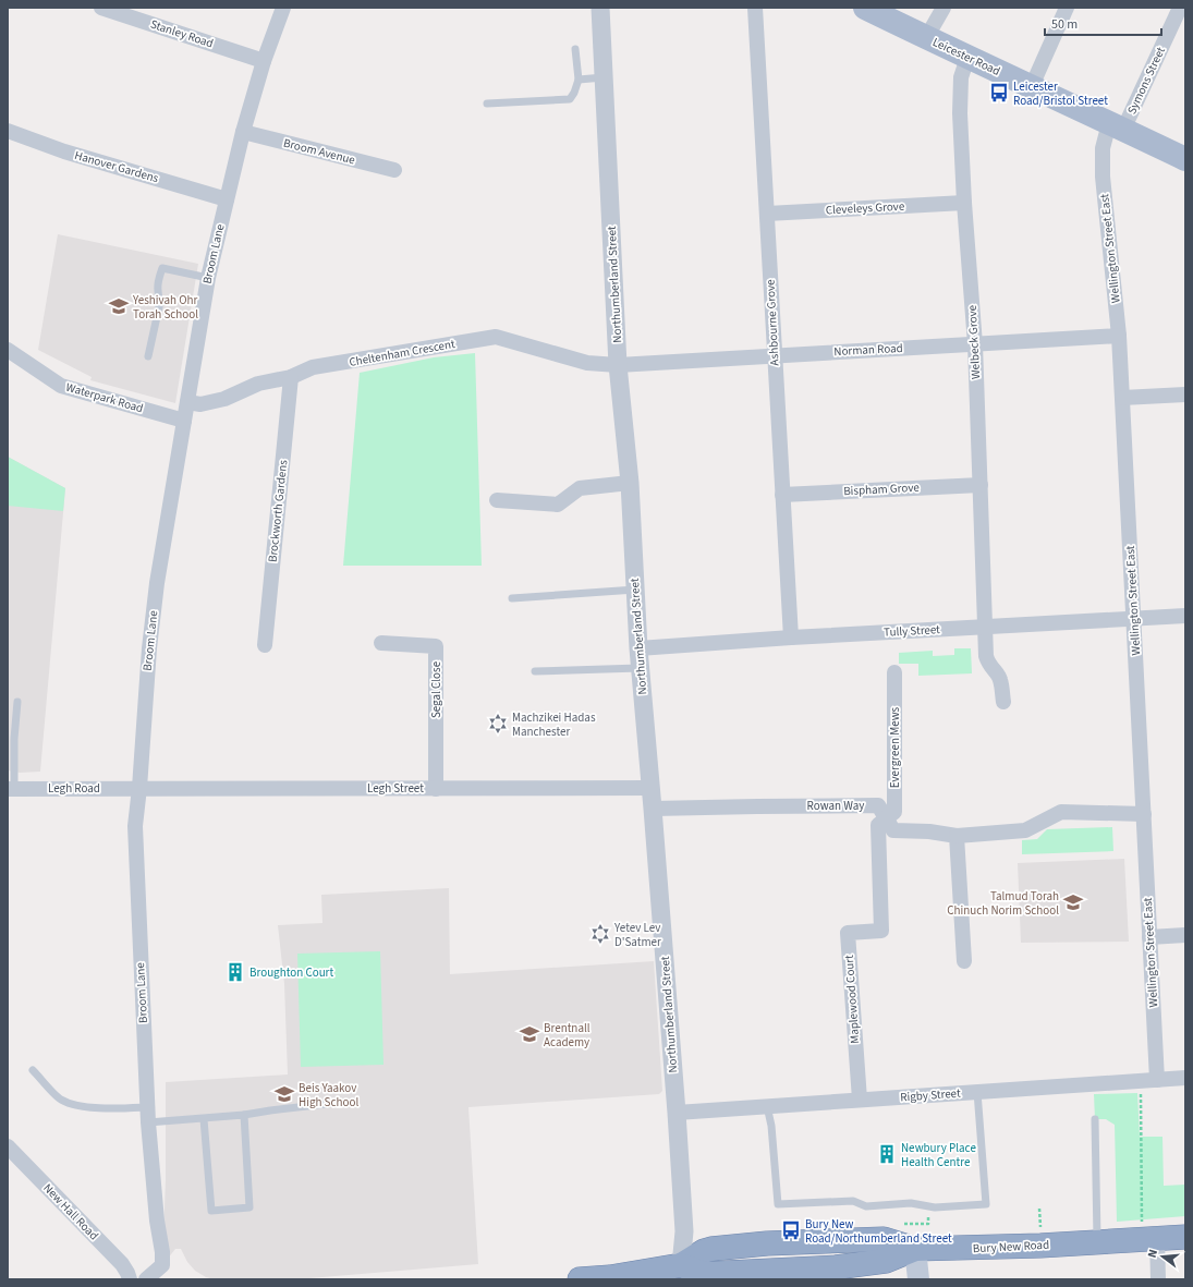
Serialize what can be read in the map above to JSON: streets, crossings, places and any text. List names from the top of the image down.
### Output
{
  "streets": {
    "highway": ["Bury New Road"],
    "main road": ["Leicester Road"],
    "street": [
      "Stanley Road",
      "Symons Street",
      "Broom Avenue",
      "Hanover Gardens",
      "Cleveleys Grove",
      "Wellington Street East",
      "Broom Lane",
      "Northumberland Street",
      "Ashbourne Grove",
      "Welbeck Grove",
      "Norman Road",
      "Cheltenham Crescent",
      "Waterpark Road",
      "Bispham Grove",
      "Brockworth Gardens",
      "Tully Street",
      "Segal Close",
      "Evergreen Mews",
      "Legh Road",
      "Legh Street",
      "Rowan Way",
      "Maplewood Court",
      "Rigby Street",
      "New Hall Road"
    ]
  },
  "crossings": [
    ["Stanley Road", "Broom Lane"],
    ["Leicester Road", "Symons Street"],
    ["Leicester Road", "Wellington Street East"],
    ["Leicester Road", "Welbeck Grove"],
    ["Symons Street", "Wellington Street East"],
    ["Broom Avenue", "Broom Lane"],
    ["Hanover Gardens", "Broom Lane"],
    ["Cleveleys Grove", "Ashbourne Grove"],
    ["Cleveleys Grove", "Welbeck Grove"],
    ["Wellington Street East", "Norman Road"],
    ["Wellington Street East", "Tully Street"],
    ["Wellington Street East", "Rigby Street"],
    ["Broom Lane", "Cheltenham Crescent"],
    ["Broom Lane", "Waterpark Road"],
    ["Broom Lane", "Legh Road"],
    ["Broom Lane", "Legh Street"],
    ["Northumberland Street", "Norman Road"],
    ["Northumberland Street", "Cheltenham Crescent"],
    ["Northumberland Street", "Tully Street"],
    ["Northumberland Street", "Legh Street"],
    ["Northumberland Street", "Rowan Way"],
    ["Northumberland Street", "Rigby Street"],
    ["Northumberland Street", "Bury New Road"],
    ["Ashbourne Grove", "Norman Road"],
    ["Ashbourne Grove", "Bispham Grove"],
    ["Ashbourne Grove", "Tully Street"],
    ["Welbeck Grove", "Norman Road"],
    ["Welbeck Grove", "Bispham Grove"],
    ["Welbeck Grove", "Tully Street"],
    ["Norman Road", "Cheltenham Crescent"],
    ["Cheltenham Crescent", "Brockworth Gardens"],
    ["Segal Close", "Legh Street"],
    ["Evergreen Mews", "Rowan Way"],
    ["Evergreen Mews", "Maplewood Court"],
    ["Legh Road", "Legh Street"],
    ["Rowan Way", "Maplewood Court"],
    ["Maplewood Court", "Rigby Street"]
  ],
  "places": {
    "bus stop": ["Leicester Road/Bristol Street", "Bury New Road/Northumberland Street"],
    "school or university": [
      "Yeshivah Ohr Torah School",
      "Talmud Torah Chinuch Norim School",
      "Brentnall Academy",
      "Beis Yaakov High School"
    ],
    "synagogue": ["Machzikei Hadas Manchester", "Yetev Lev D'Satmer"],
    "building": ["Broughton Court", "Newbury Place Health Centre"]
  },
  "scale_bar": "50 m",
  "north": "left"
}
